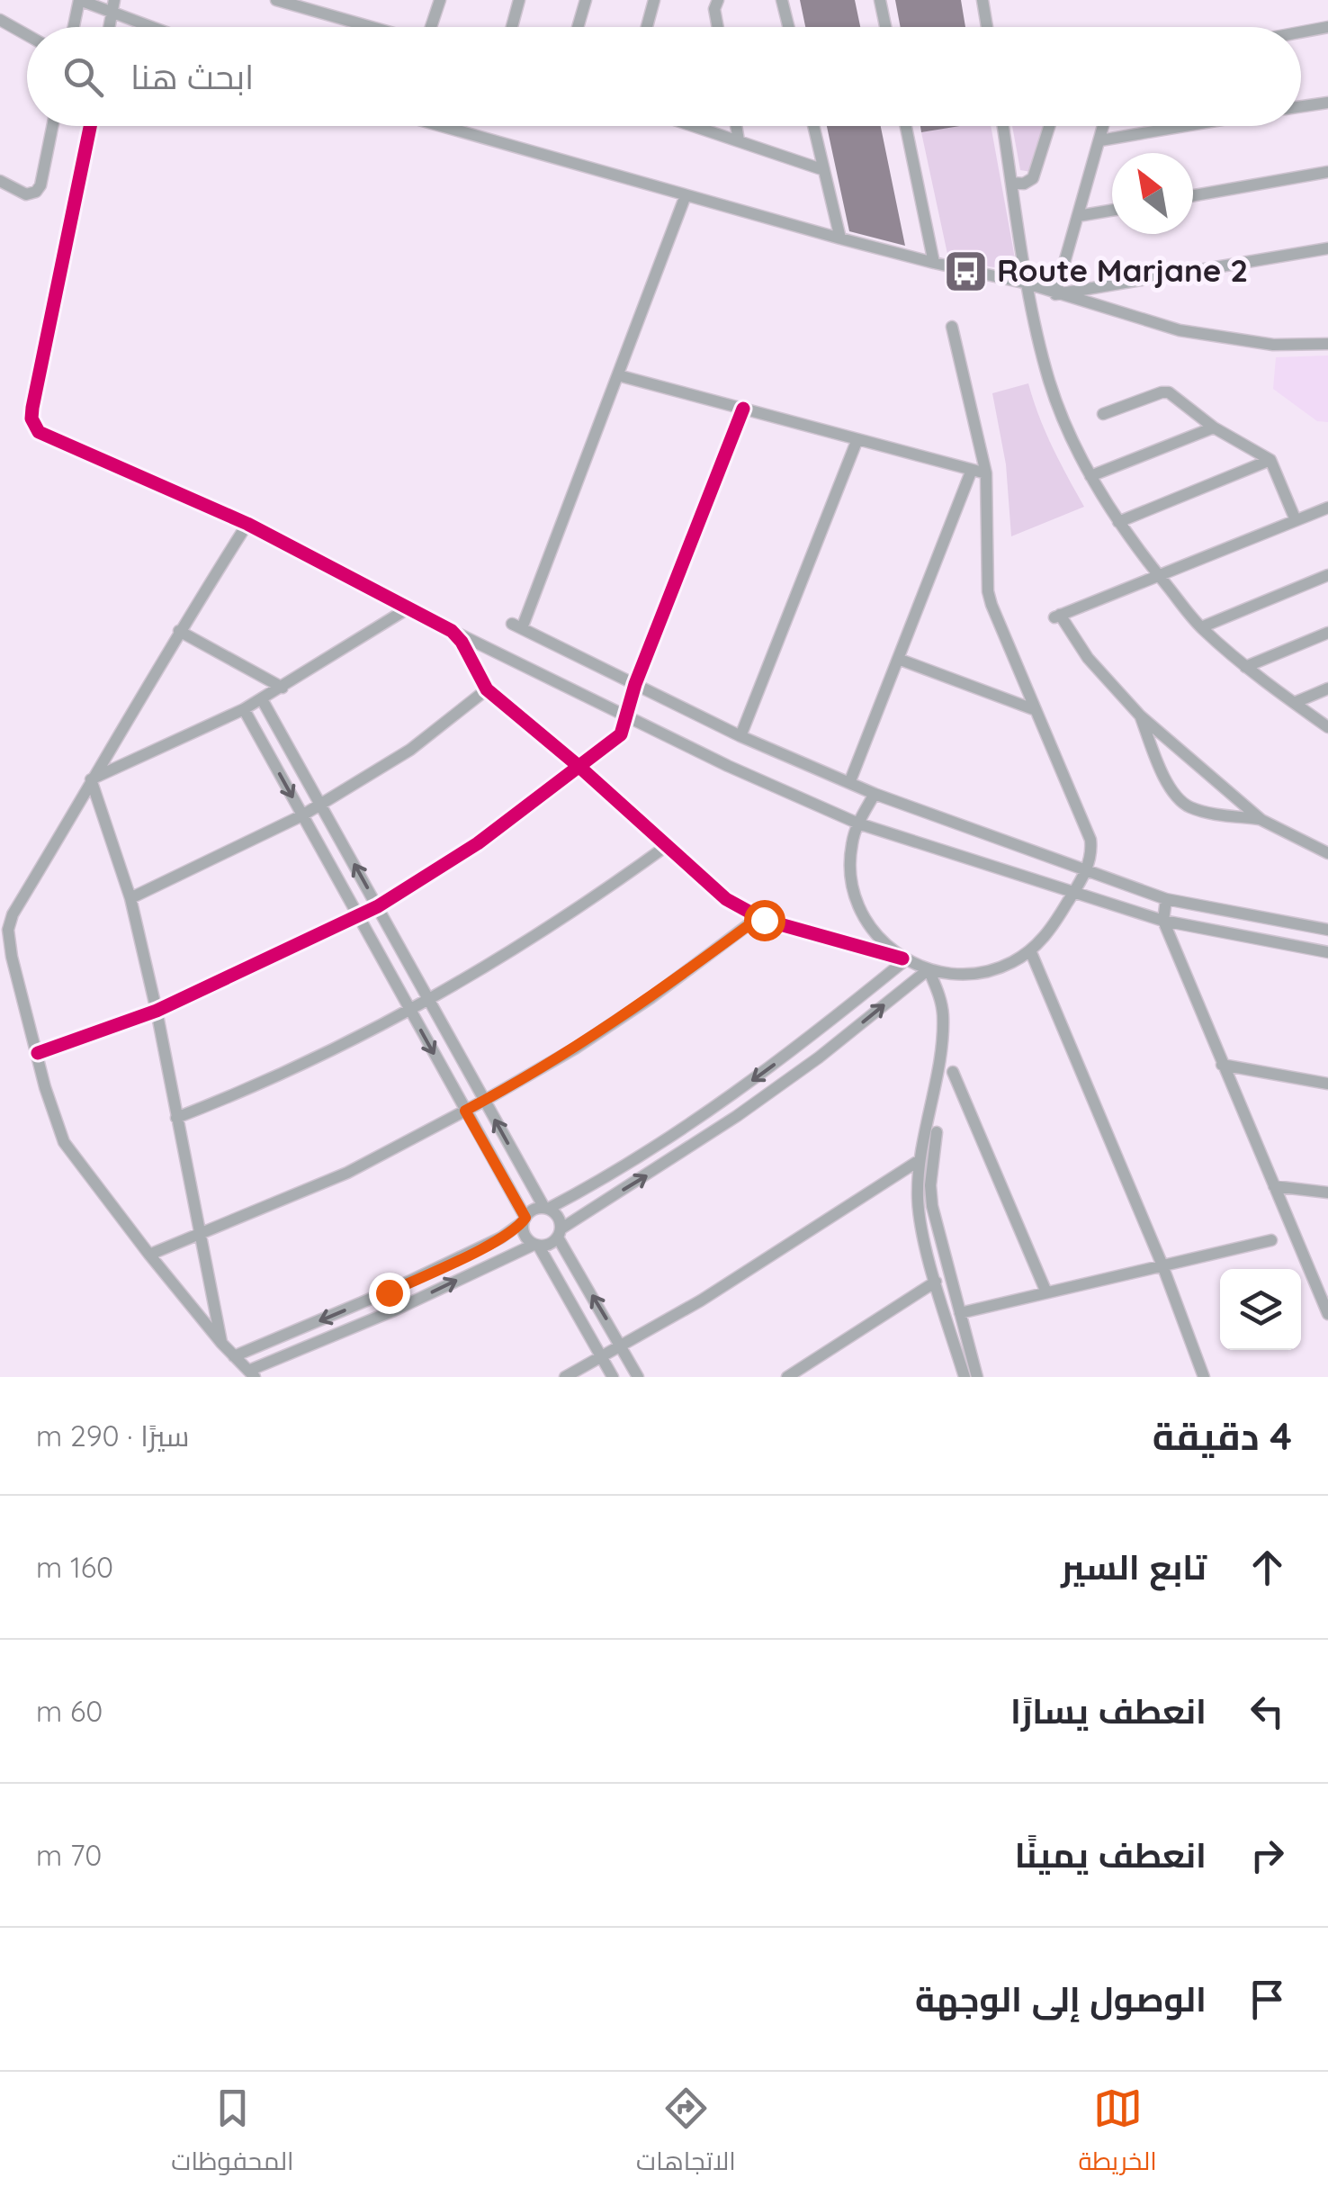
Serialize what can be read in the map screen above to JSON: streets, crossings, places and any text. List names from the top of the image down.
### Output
{
  "places": {
    "bus stop": ["Route Marjane 2"]
  },
  "north": "top left",
  "page": {
    "search": "ابحث هنا",
    "heading": ["4 دقيقة", "سيرًا · 290 m"],
    "list": [
      ["تابع السير", "160 m"],
      ["انعطف يسارًا", "60 m"],
      ["انعطف يمينًا", "70 m"],
      "الوصول إلى الوجهة"
    ],
    "nav": ["الخريطة", "الاتجاهات", "المحفوظات"]
  }
}
